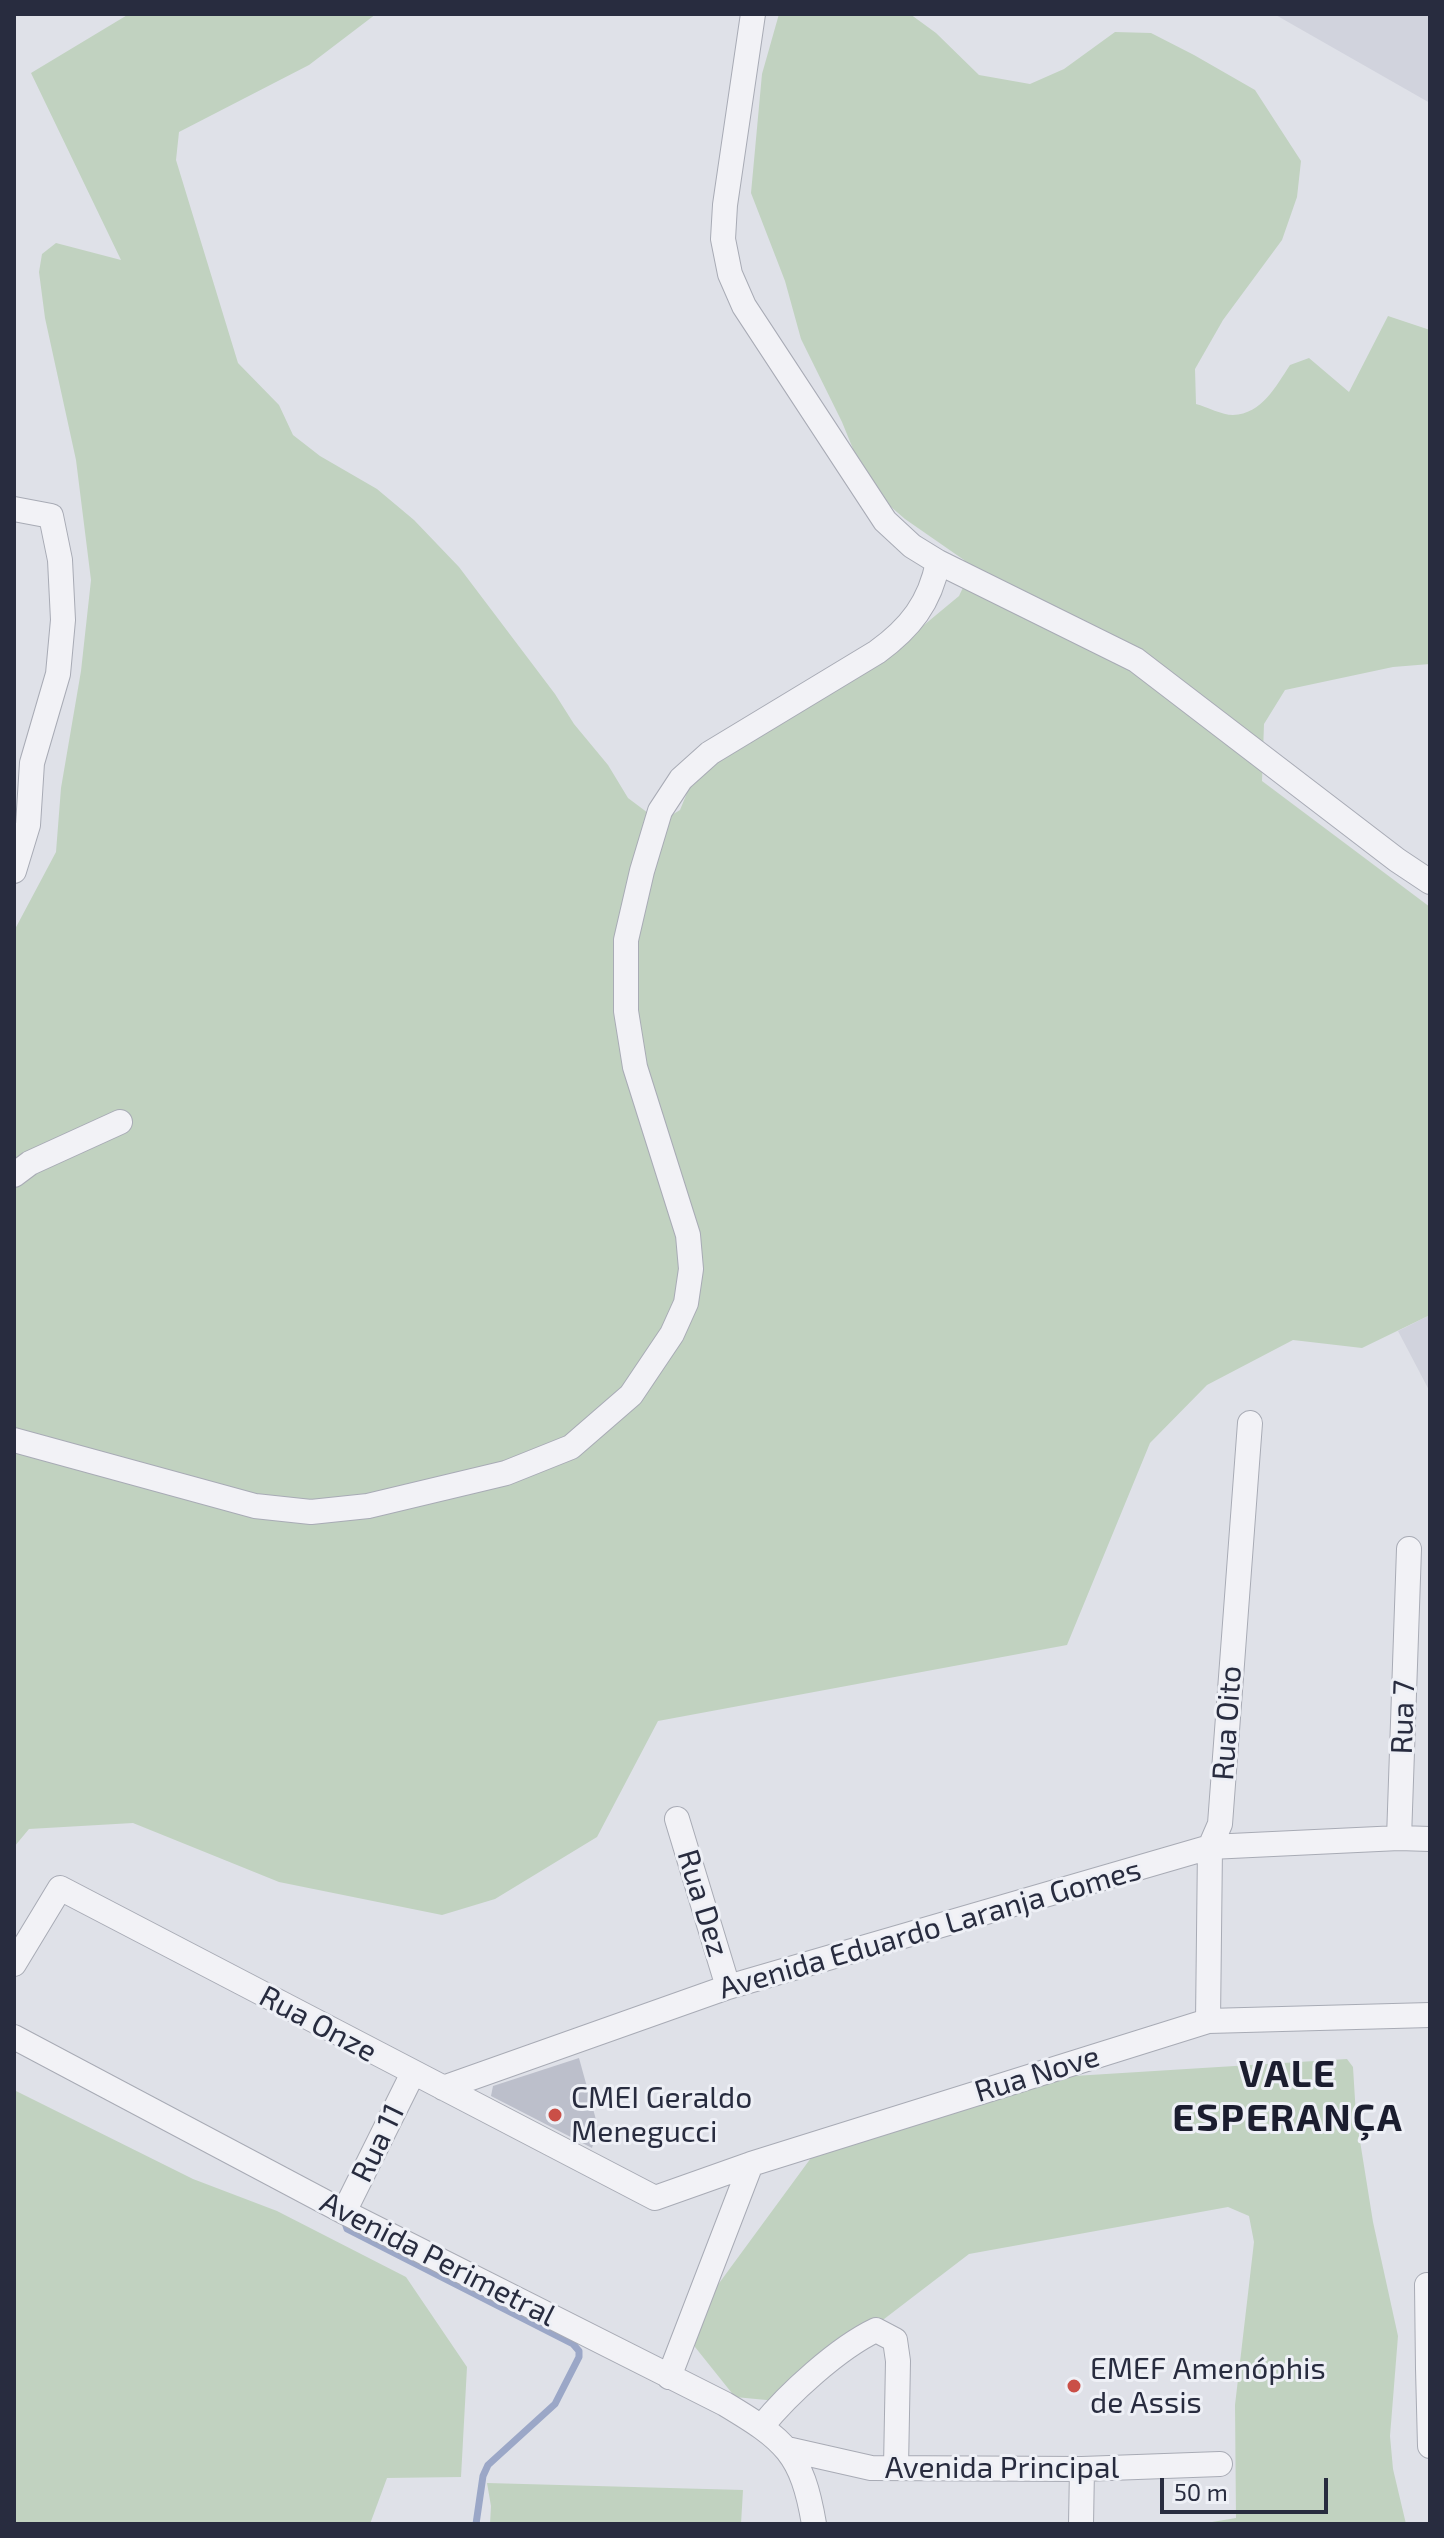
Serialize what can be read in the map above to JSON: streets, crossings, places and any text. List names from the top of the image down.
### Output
{
  "streets": {
    "street": [
      "Rua 7",
      "Rua Oito",
      "Rua Dez",
      "Avenida Eduardo Laranja Gomes",
      "Rua Onze",
      "Rua Nove",
      "Rua 11",
      "Avenida Perimetral",
      "Avenida Principal"
    ]
  },
  "crossings": [
    ["Rua 7", "Avenida Eduardo Laranja Gomes"],
    ["Rua Oito", "Avenida Eduardo Laranja Gomes"],
    ["Rua Oito", "Rua Nove"],
    ["Rua Dez", "Avenida Eduardo Laranja Gomes"],
    ["Avenida Eduardo Laranja Gomes", "Rua Onze"],
    ["Rua Onze", "Rua Nove"],
    ["Rua Onze", "Rua 11"],
    ["Rua 11", "Avenida Perimetral"],
    ["Avenida Perimetral", "Avenida Principal"]
  ],
  "districts": ["VALE ESPERANÇA"],
  "places": ["CMEI Geraldo Menegucci", "EMEF Amenóphis de Assis"],
  "scale_bar": "50 m"
}
